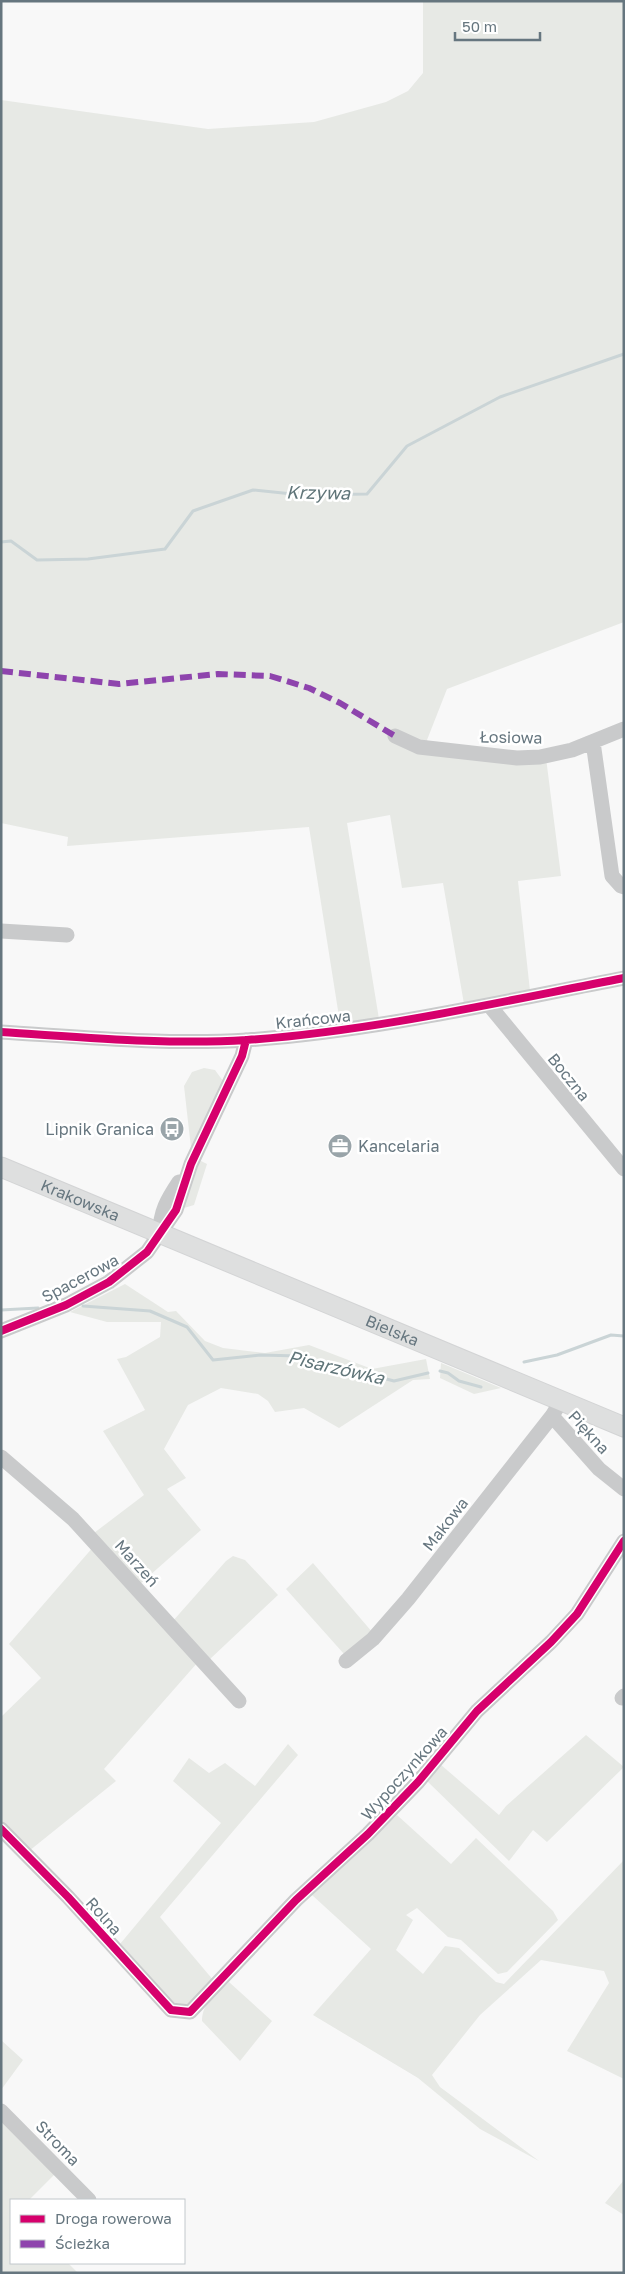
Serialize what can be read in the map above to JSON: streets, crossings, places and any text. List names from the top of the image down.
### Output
{
  "streets": {
    "main road": ["Krakowska", "Bielska"],
    "street": [
      "Łosiowa",
      "Krańcowa",
      "Boczna",
      "Spacerowa",
      "Piękna",
      "Makowa",
      "Marzeń",
      "Wypoczynkowa",
      "Rolna",
      "Stroma"
    ]
  },
  "crossings": [
    ["Krańcowa", "Boczna"],
    ["Krańcowa", "Spacerowa"],
    ["Krakowska", "Spacerowa"],
    ["Krakowska", "Bielska"],
    ["Spacerowa", "Bielska"],
    ["Bielska", "Piękna"],
    ["Bielska", "Makowa"],
    ["Piękna", "Makowa"],
    ["Wypoczynkowa", "Rolna"]
  ],
  "water": ["Krzywa", "Pisarzówka"],
  "places": {
    "bus stop": ["Lipnik Granica"],
    "office": ["Kancelaria"]
  },
  "legend": ["Droga rowerowa", "Ścieżka"],
  "scale_bar": "50 m"
}
